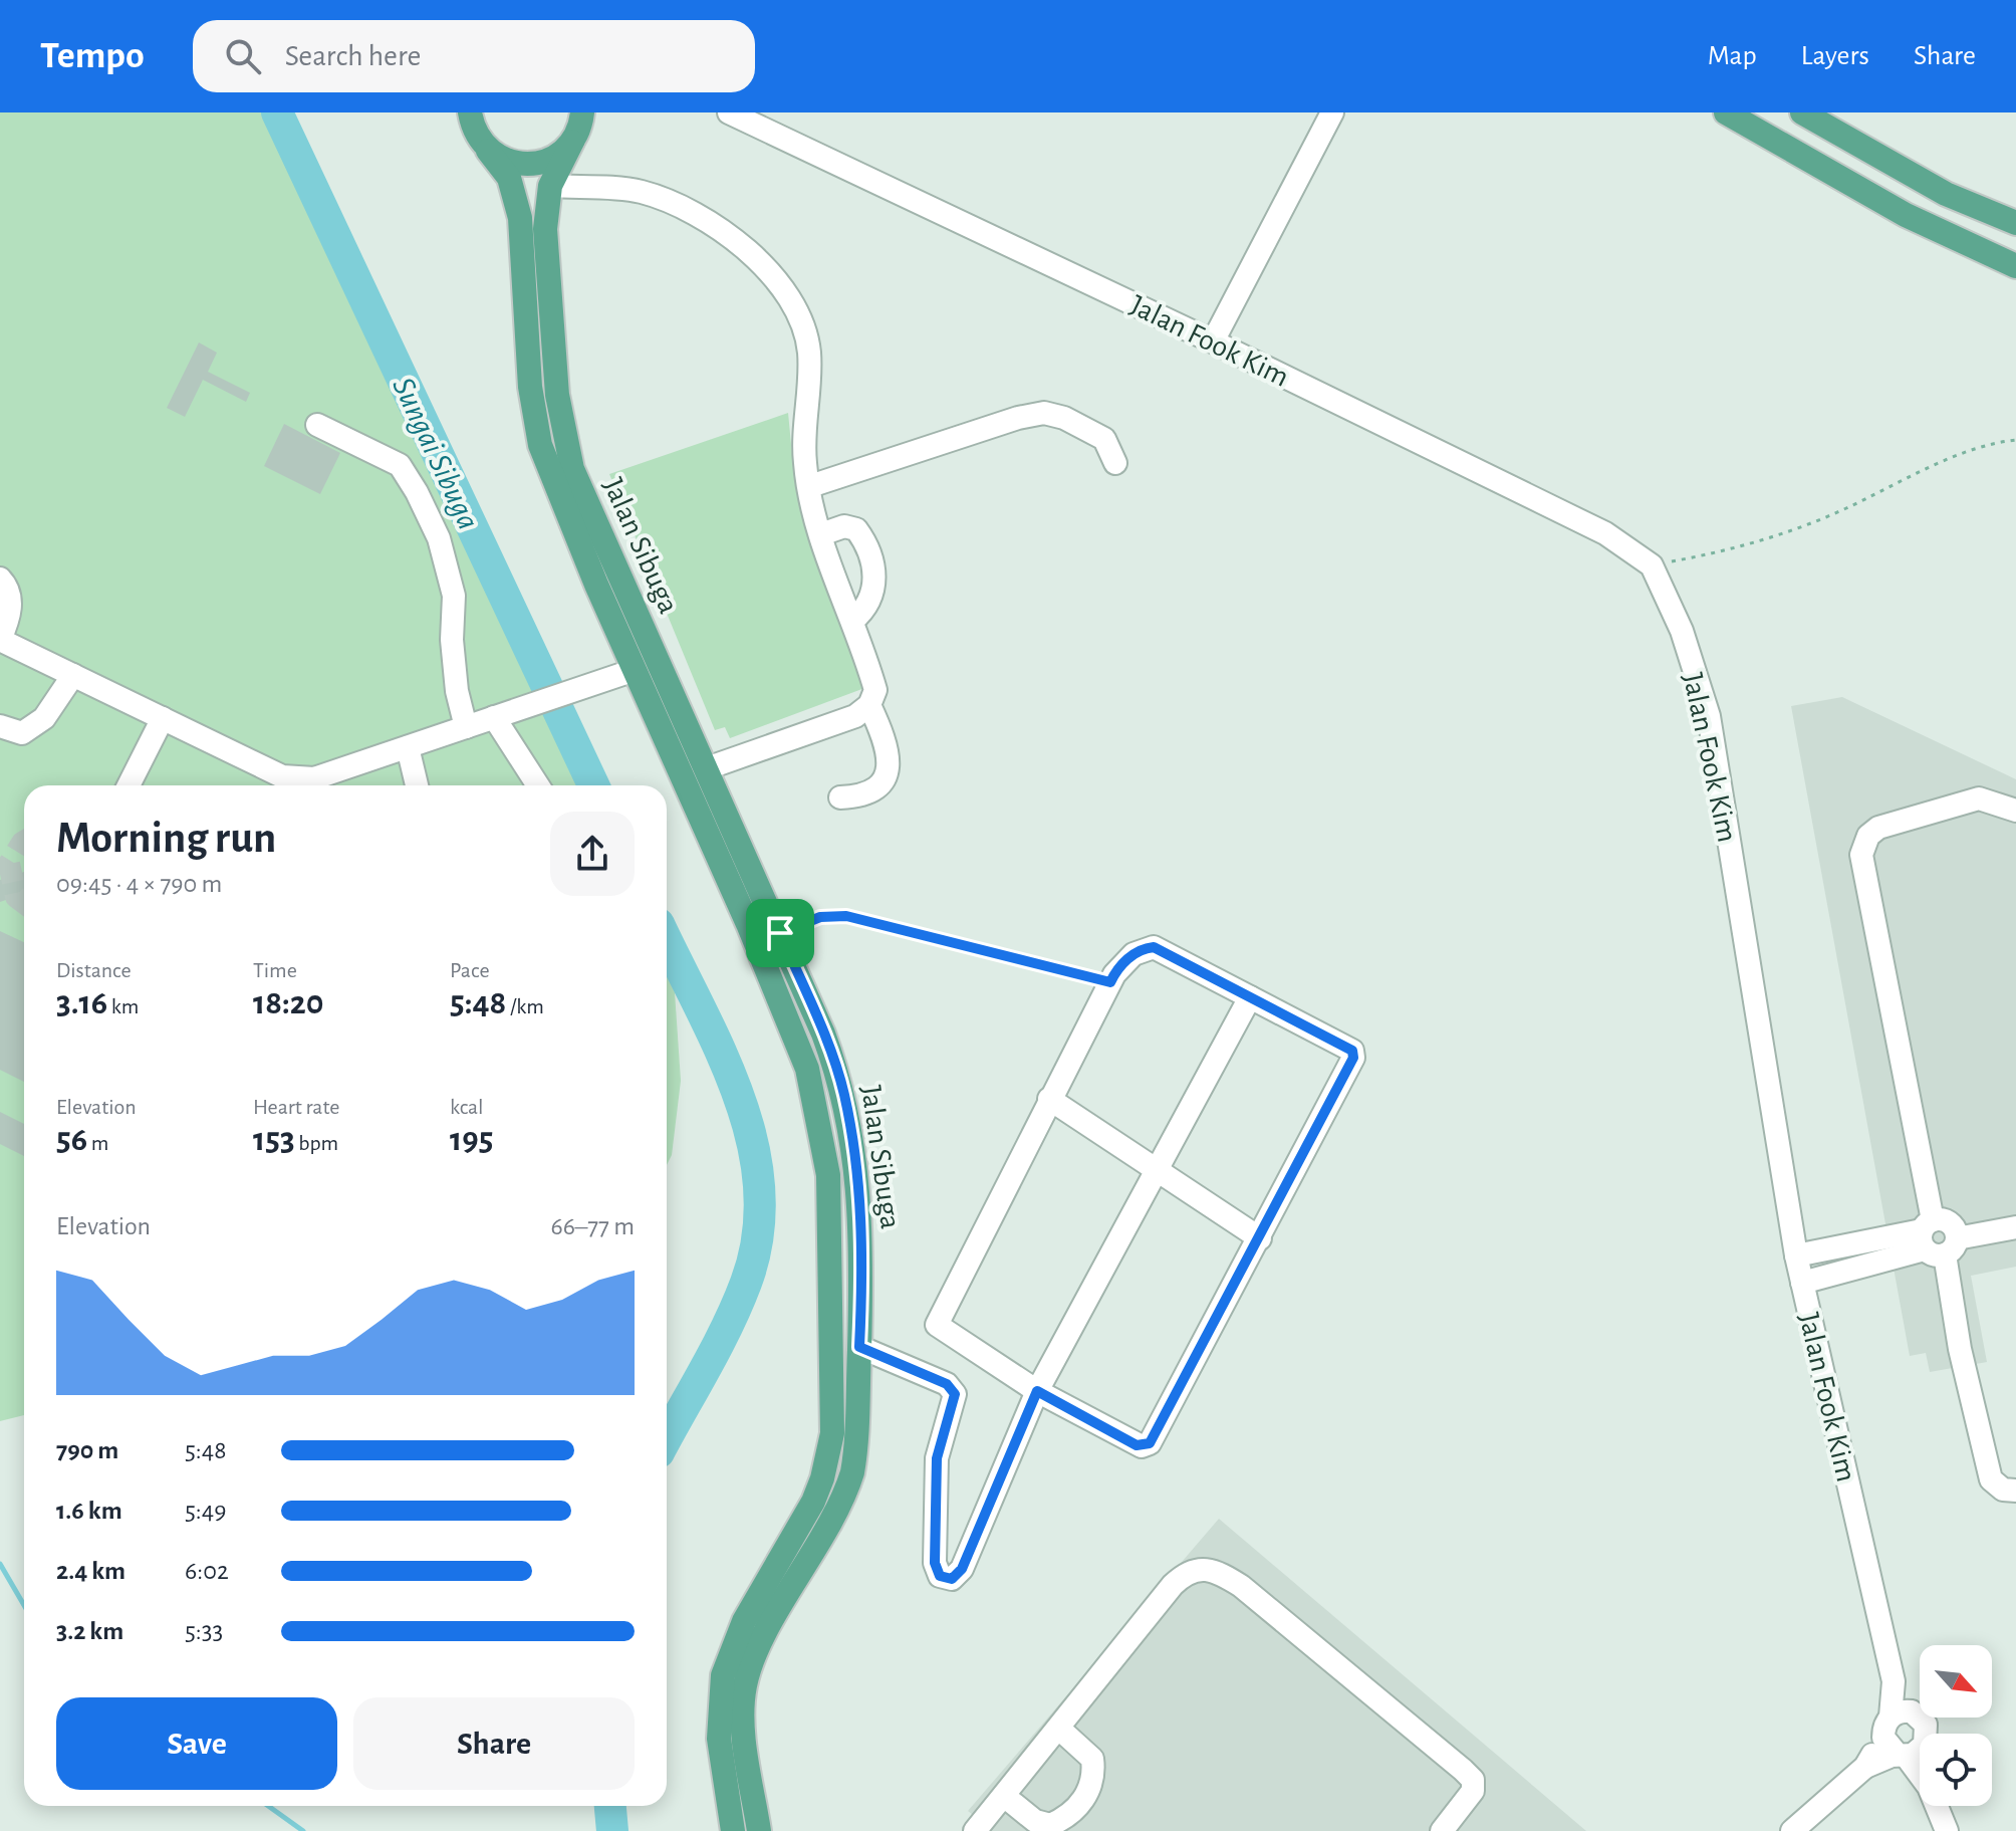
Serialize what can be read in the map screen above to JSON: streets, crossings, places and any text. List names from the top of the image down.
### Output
{
  "streets": {
    "main road": ["Jalan Sibuga"],
    "street": ["Jalan Fook Kim"]
  },
  "water": ["Sungai Sibuga"],
  "north": "bottom right",
  "page": {
    "header": "Tempo",
    "search": "Search here",
    "nav": ["Map", "Layers", "Share"],
    "heading": ["Morning run", "09:45 · 4 × 790 m"],
    "stats": [
      ["Distance", "3.16 km"],
      ["Time", "18:20"],
      ["Pace", "5:48 /km"],
      ["Elevation", "56 m"],
      ["Heart rate", "153 bpm"],
      ["kcal", "195"]
    ],
    "chart": ["Elevation", "66–77 m"],
    "list": [
      {
        "name": "790 m",
        "note": "5:48"
      },
      {
        "name": "1.6 km",
        "note": "5:49"
      },
      {
        "name": "2.4 km",
        "note": "6:02"
      },
      {
        "name": "3.2 km",
        "note": "5:33"
      }
    ],
    "buttons": ["Save", "Share"]
  }
}
